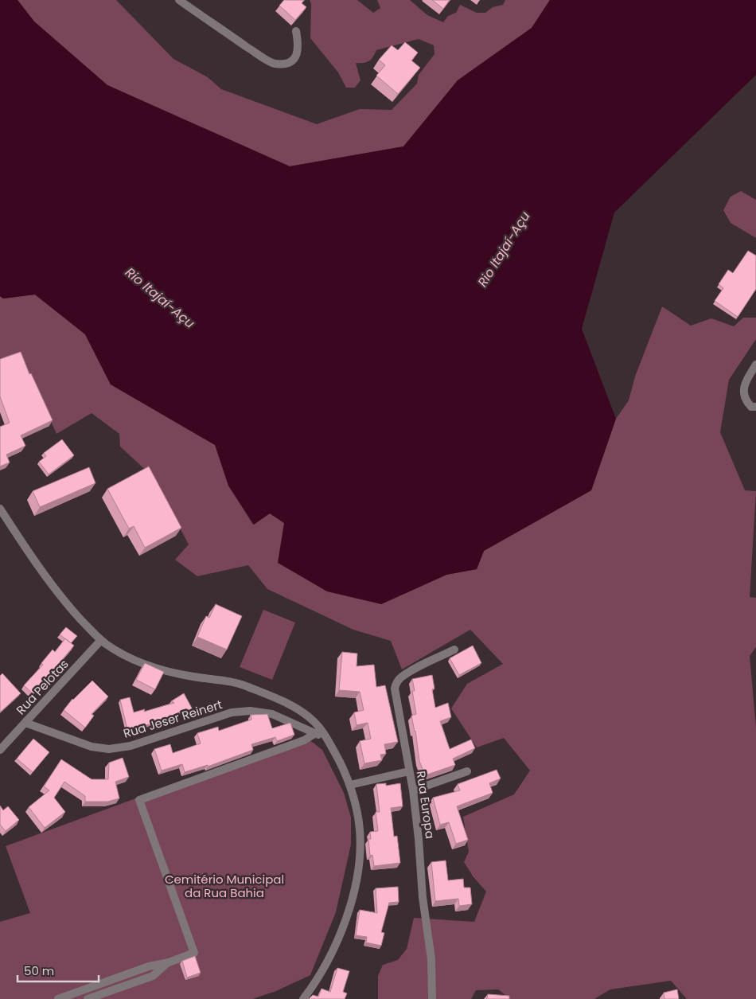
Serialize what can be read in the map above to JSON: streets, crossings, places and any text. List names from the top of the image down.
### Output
{
  "streets": {
    "street": ["Rua Pelotas", "Rua Jeser Reinert", "Rua Europa"]
  },
  "crossings": [
    ["Rua Pelotas", "Rua Jeser Reinert"]
  ],
  "water": ["Rio Itajaí-Açu"],
  "parks": ["Cemitério Municipal da Rua Bahia"],
  "scale_bar": "50 m"
}
